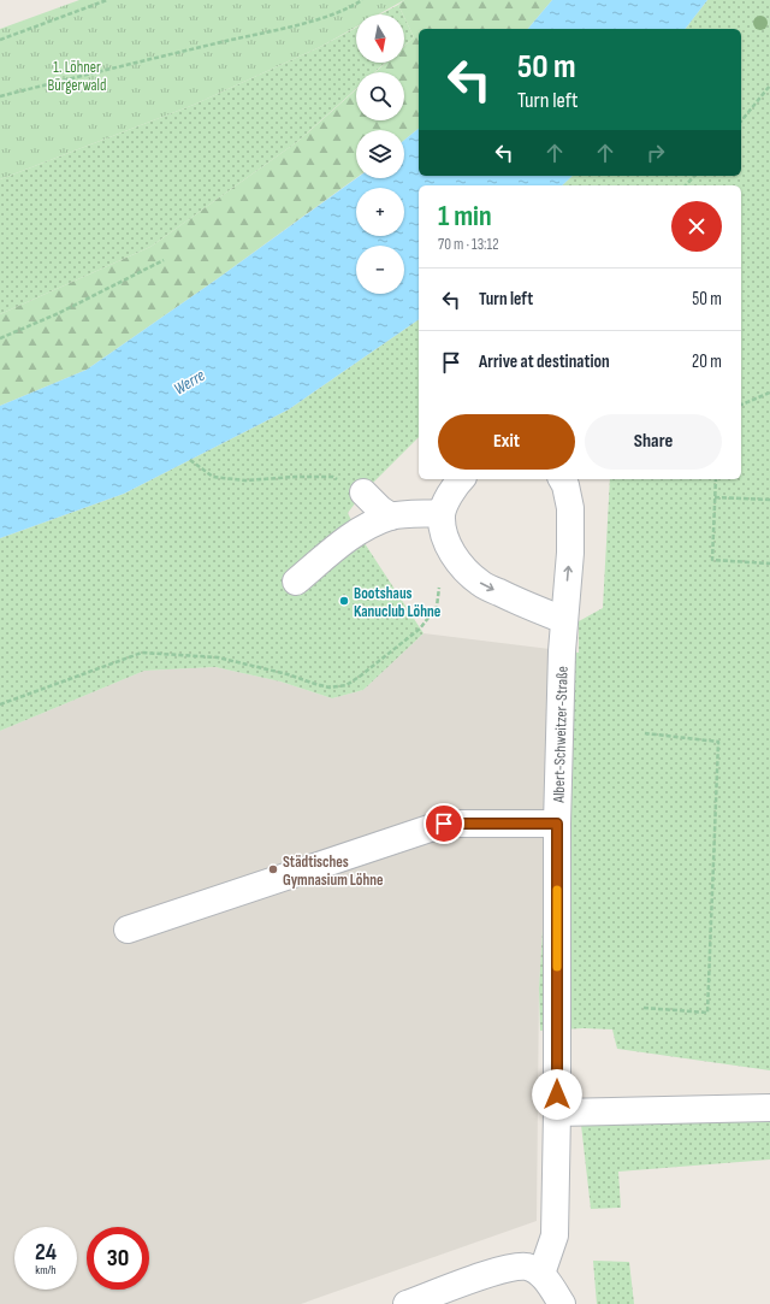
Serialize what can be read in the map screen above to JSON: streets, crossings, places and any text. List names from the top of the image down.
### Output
{
  "streets": {
    "street": ["Albert-Schweitzer-Straße"]
  },
  "water": ["Werre"],
  "parks": ["1. Löhner Bürgerwald"],
  "places": ["Bootshaus Kanuclub Löhne", "Städtisches Gymnasium Löhne"],
  "north": "bottom",
  "page": {
    "map_buttons": ["+", "−"],
    "turn": ["50 m", "Turn left"],
    "heading": ["1 min", "70 m · 13:12"],
    "list": [
      {
        "name": "Turn left",
        "value": "50 m"
      },
      {
        "name": "Arrive at destination",
        "value": "20 m"
      }
    ],
    "buttons": ["Exit", "Share"],
    "speed": "24 km/h",
    "limit": "30"
  }
}
